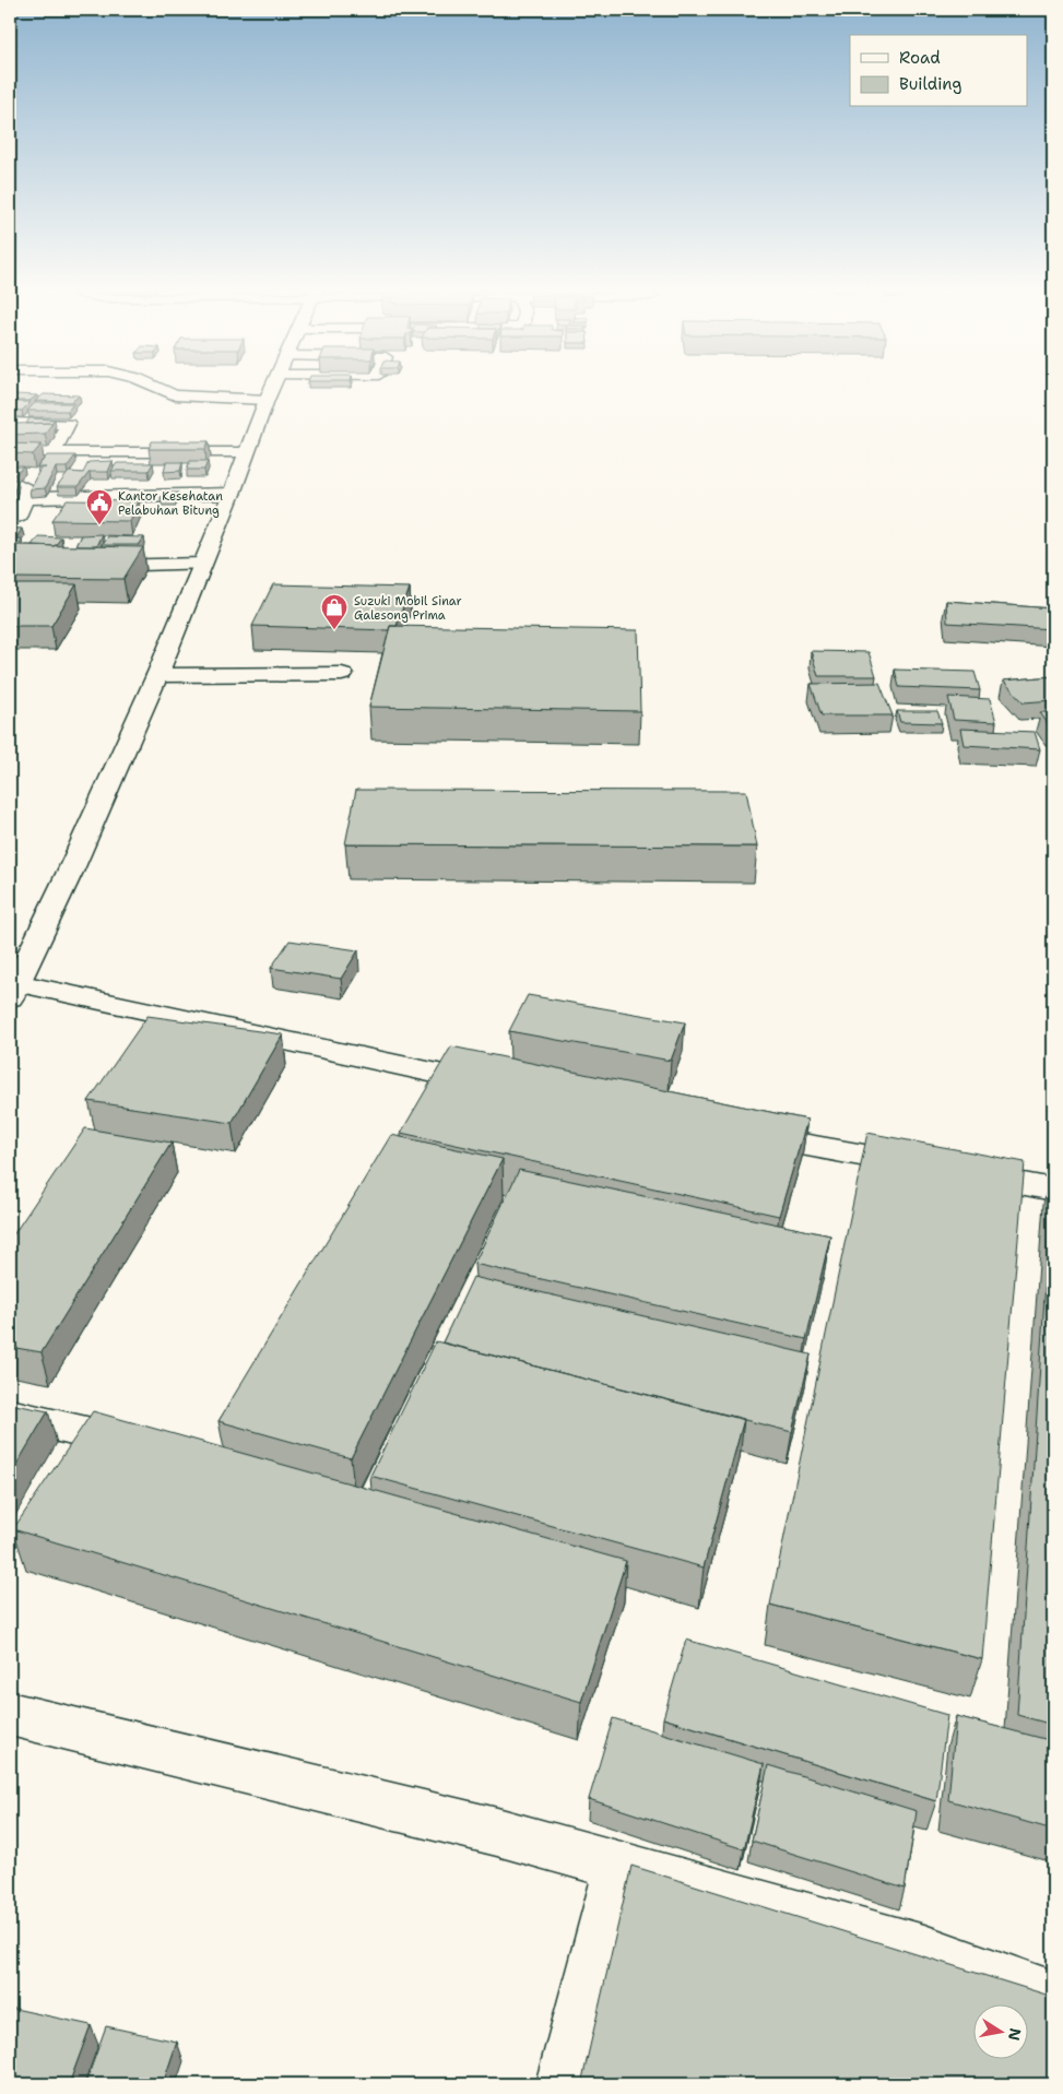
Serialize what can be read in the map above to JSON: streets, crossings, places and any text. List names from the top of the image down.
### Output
{
  "places": {
    "public building": ["Kantor Kesehatan Pelabuhan Bitung"],
    "shop": ["Suzuki Mobil Sinar Galesong Prima"]
  },
  "legend": ["Road", "Building"],
  "north": "right"
}
